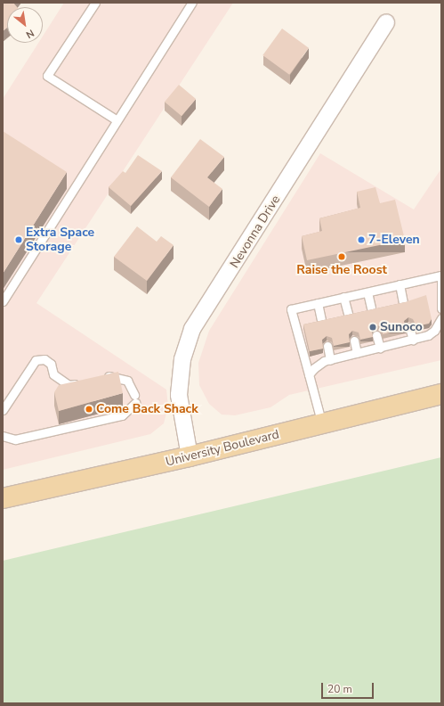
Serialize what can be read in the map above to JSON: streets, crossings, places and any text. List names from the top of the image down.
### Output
{
  "streets": {
    "main road": ["University Boulevard"],
    "street": ["Nevonna Drive"]
  },
  "crossings": [
    ["Nevonna Drive", "University Boulevard"]
  ],
  "places": [
    "Extra Space Storage",
    "7-Eleven",
    "Raise the Roost",
    "Sunoco",
    "Come Back Shack"
  ],
  "scale_bar": "20 m",
  "north": "bottom right"
}
